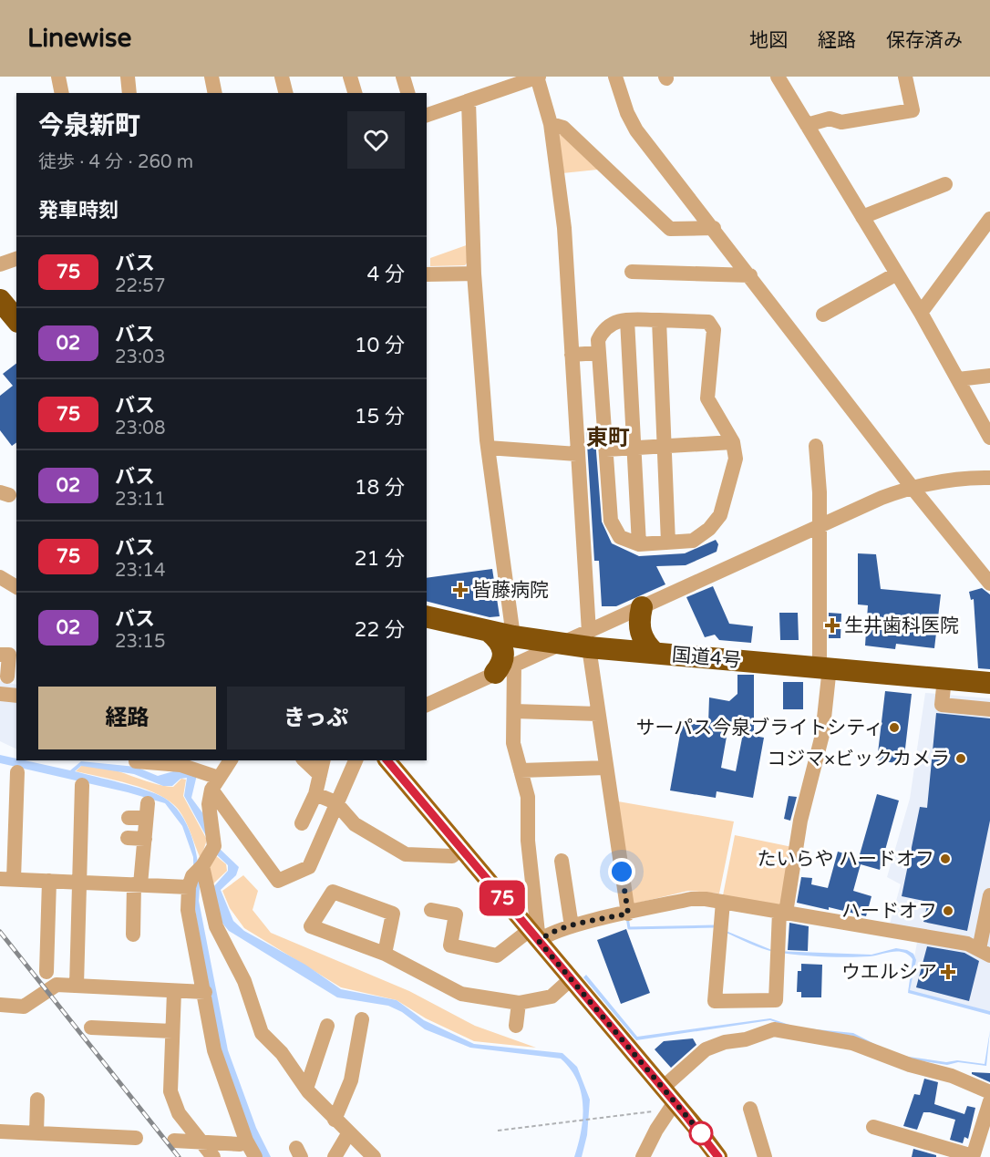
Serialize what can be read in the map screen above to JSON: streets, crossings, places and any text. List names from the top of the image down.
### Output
{
  "streets": {
    "highway": ["国道4号"]
  },
  "districts": ["東町"],
  "places": {
    "health": ["皆藤病院", "生井歯科医院", "ウエルシア"],
    "other": [
      "サーパス今泉ブライトシティ",
      "コジマ×ビックカメラ",
      "たいらや ハードオフ",
      "ハードオフ"
    ]
  },
  "lines": ["bus line 75"],
  "page": {
    "header": "Linewise",
    "nav": ["地図", "経路", "保存済み"],
    "on_map": "75",
    "heading": [
      ["今泉新町", "徒歩 · 4 分 · 260 m"],
      "発車時刻"
    ],
    "list": [
      {
        "mark": "75",
        "name": "バス",
        "note": "22:57",
        "value": "4 分"
      },
      {
        "mark": "02",
        "name": "バス",
        "note": "23:03",
        "value": "10 分"
      },
      {
        "mark": "75",
        "name": "バス",
        "note": "23:08",
        "value": "15 分"
      },
      {
        "mark": "02",
        "name": "バス",
        "note": "23:11",
        "value": "18 分"
      },
      {
        "mark": "75",
        "name": "バス",
        "note": "23:14",
        "value": "21 分"
      },
      {
        "mark": "02",
        "name": "バス",
        "note": "23:15",
        "value": "22 分"
      }
    ],
    "buttons": ["経路", "きっぷ"]
  }
}
